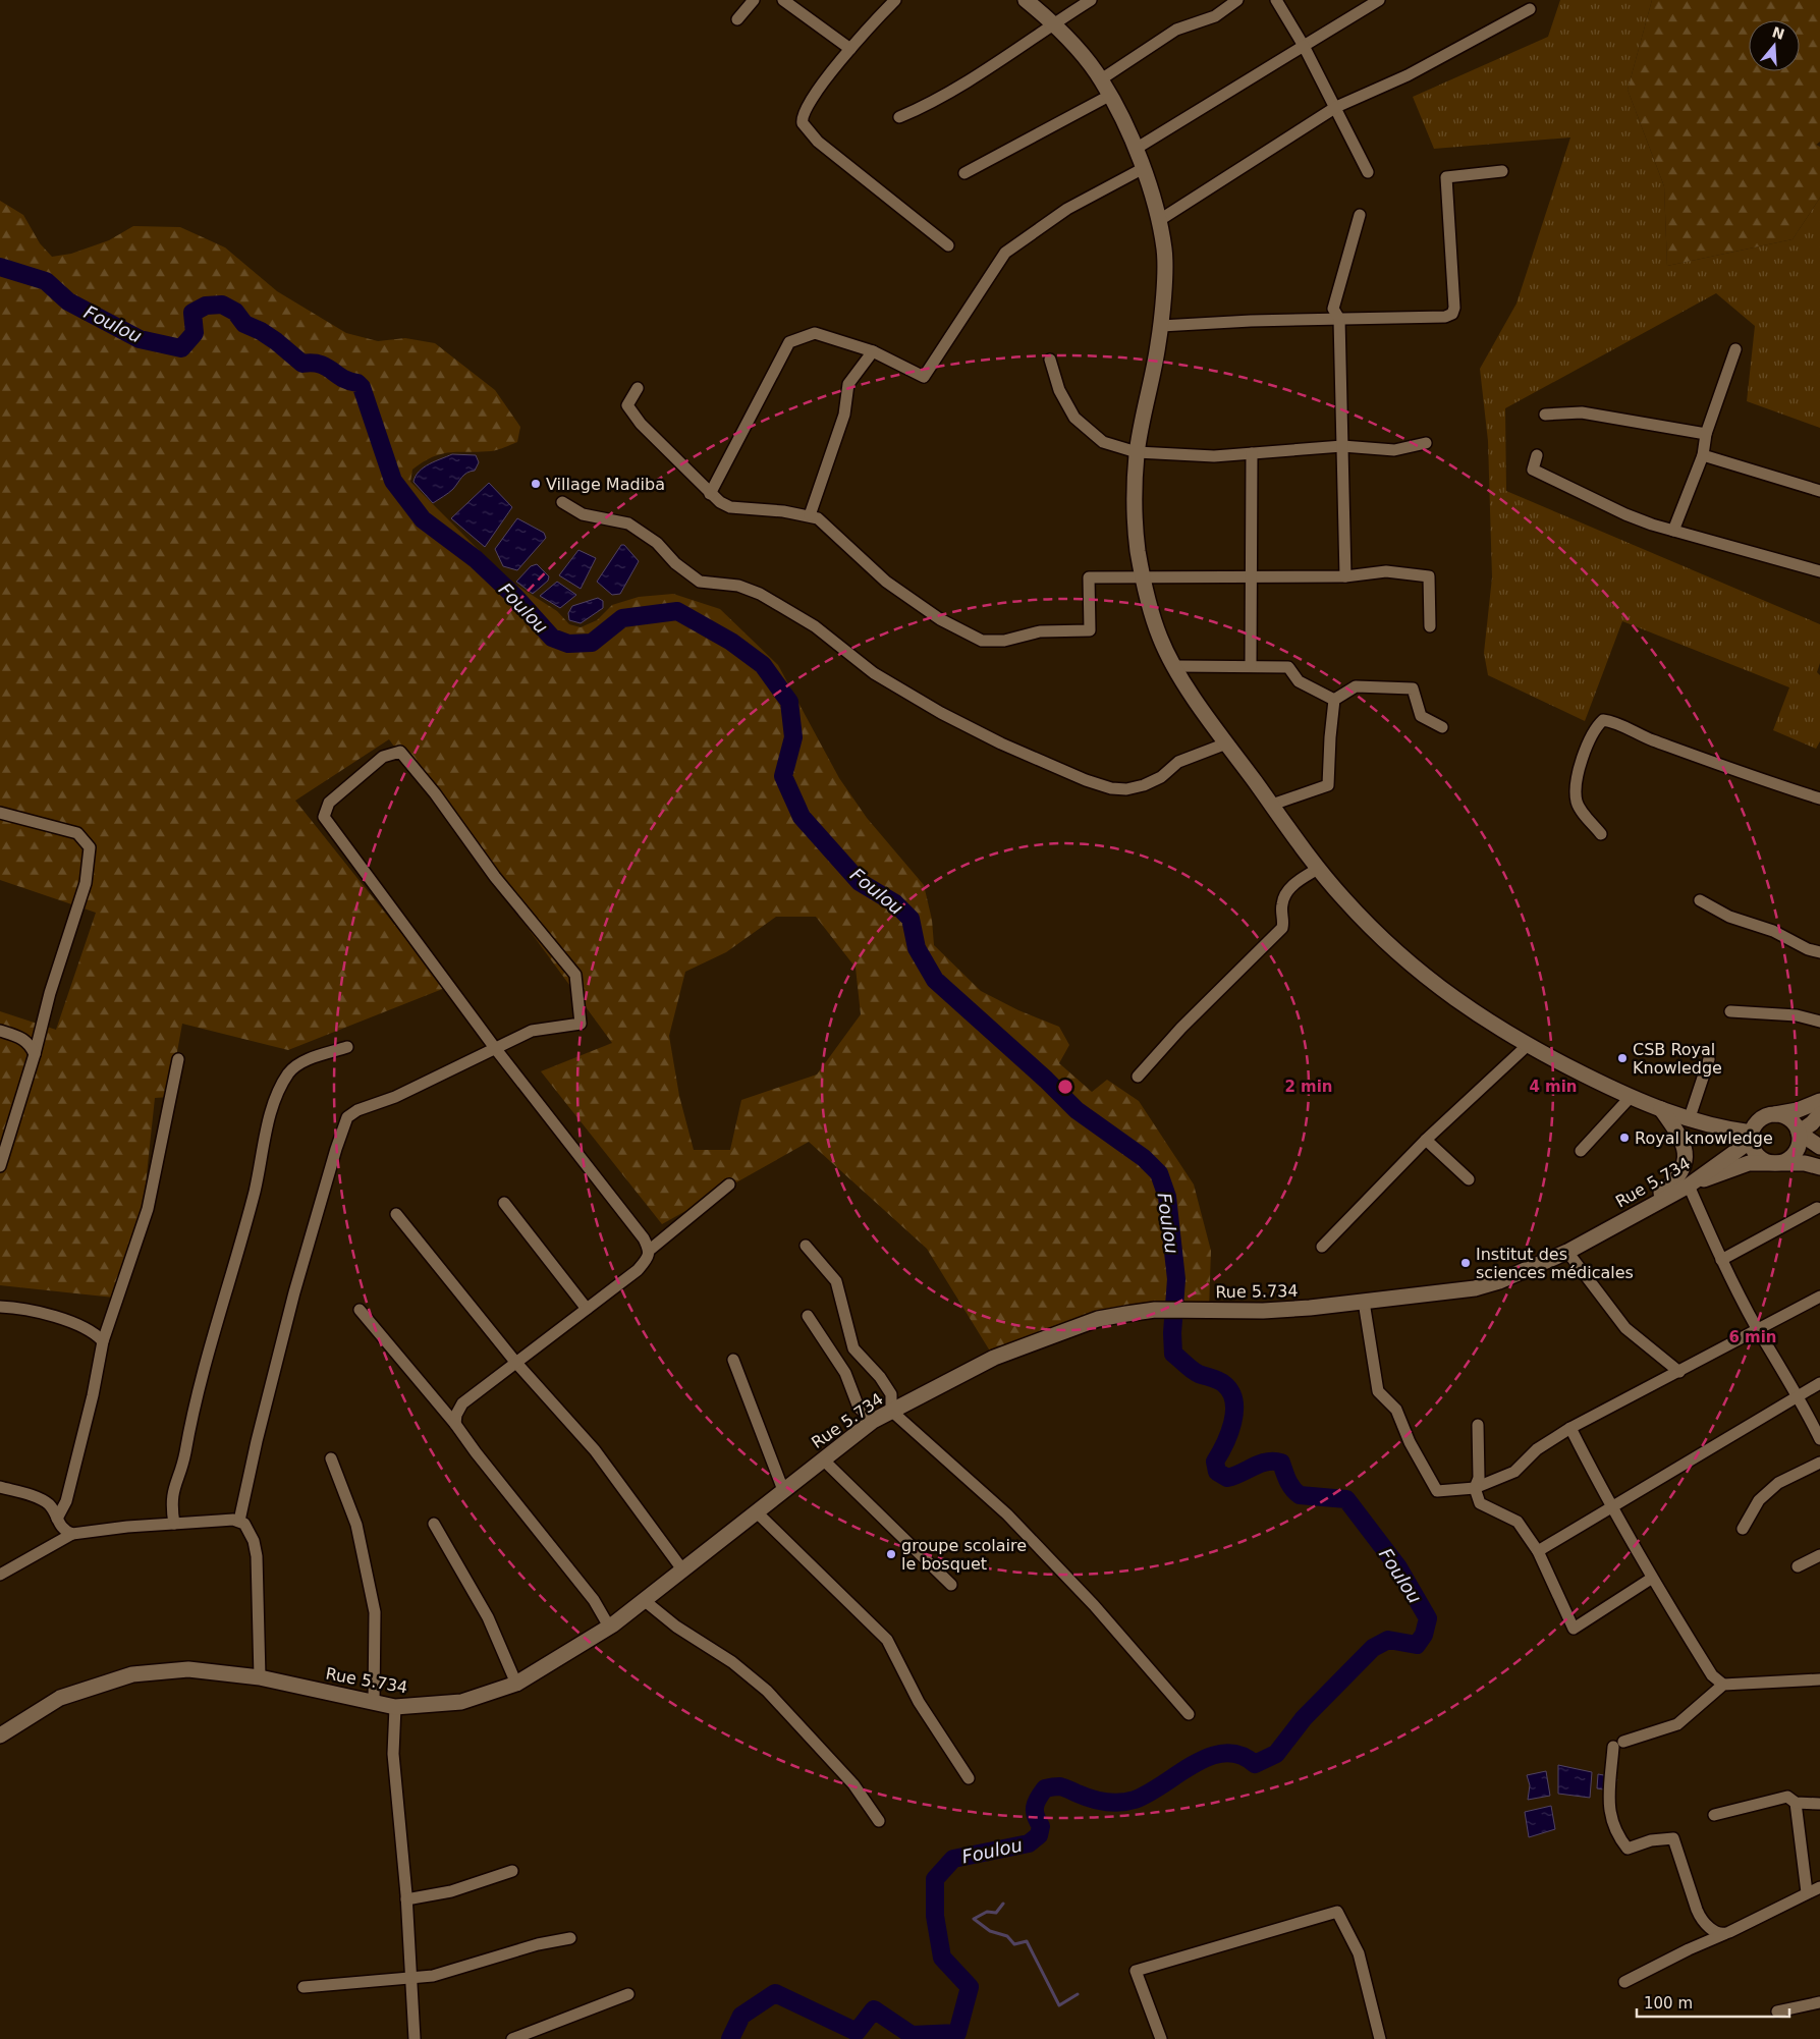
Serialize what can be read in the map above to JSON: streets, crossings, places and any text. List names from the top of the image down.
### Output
{
  "streets": {
    "street": ["Rue 5.734"]
  },
  "water": ["Foulou"],
  "places": [
    "Village Madiba",
    "CSB Royal Knowledge",
    "Royal knowledge",
    "Institut des sciences médicales",
    "groupe scolaire le bosquet"
  ],
  "scale_bar": "100 m",
  "north": "top",
  "rings": ["2 min", "4 min", "6 min"]
}
